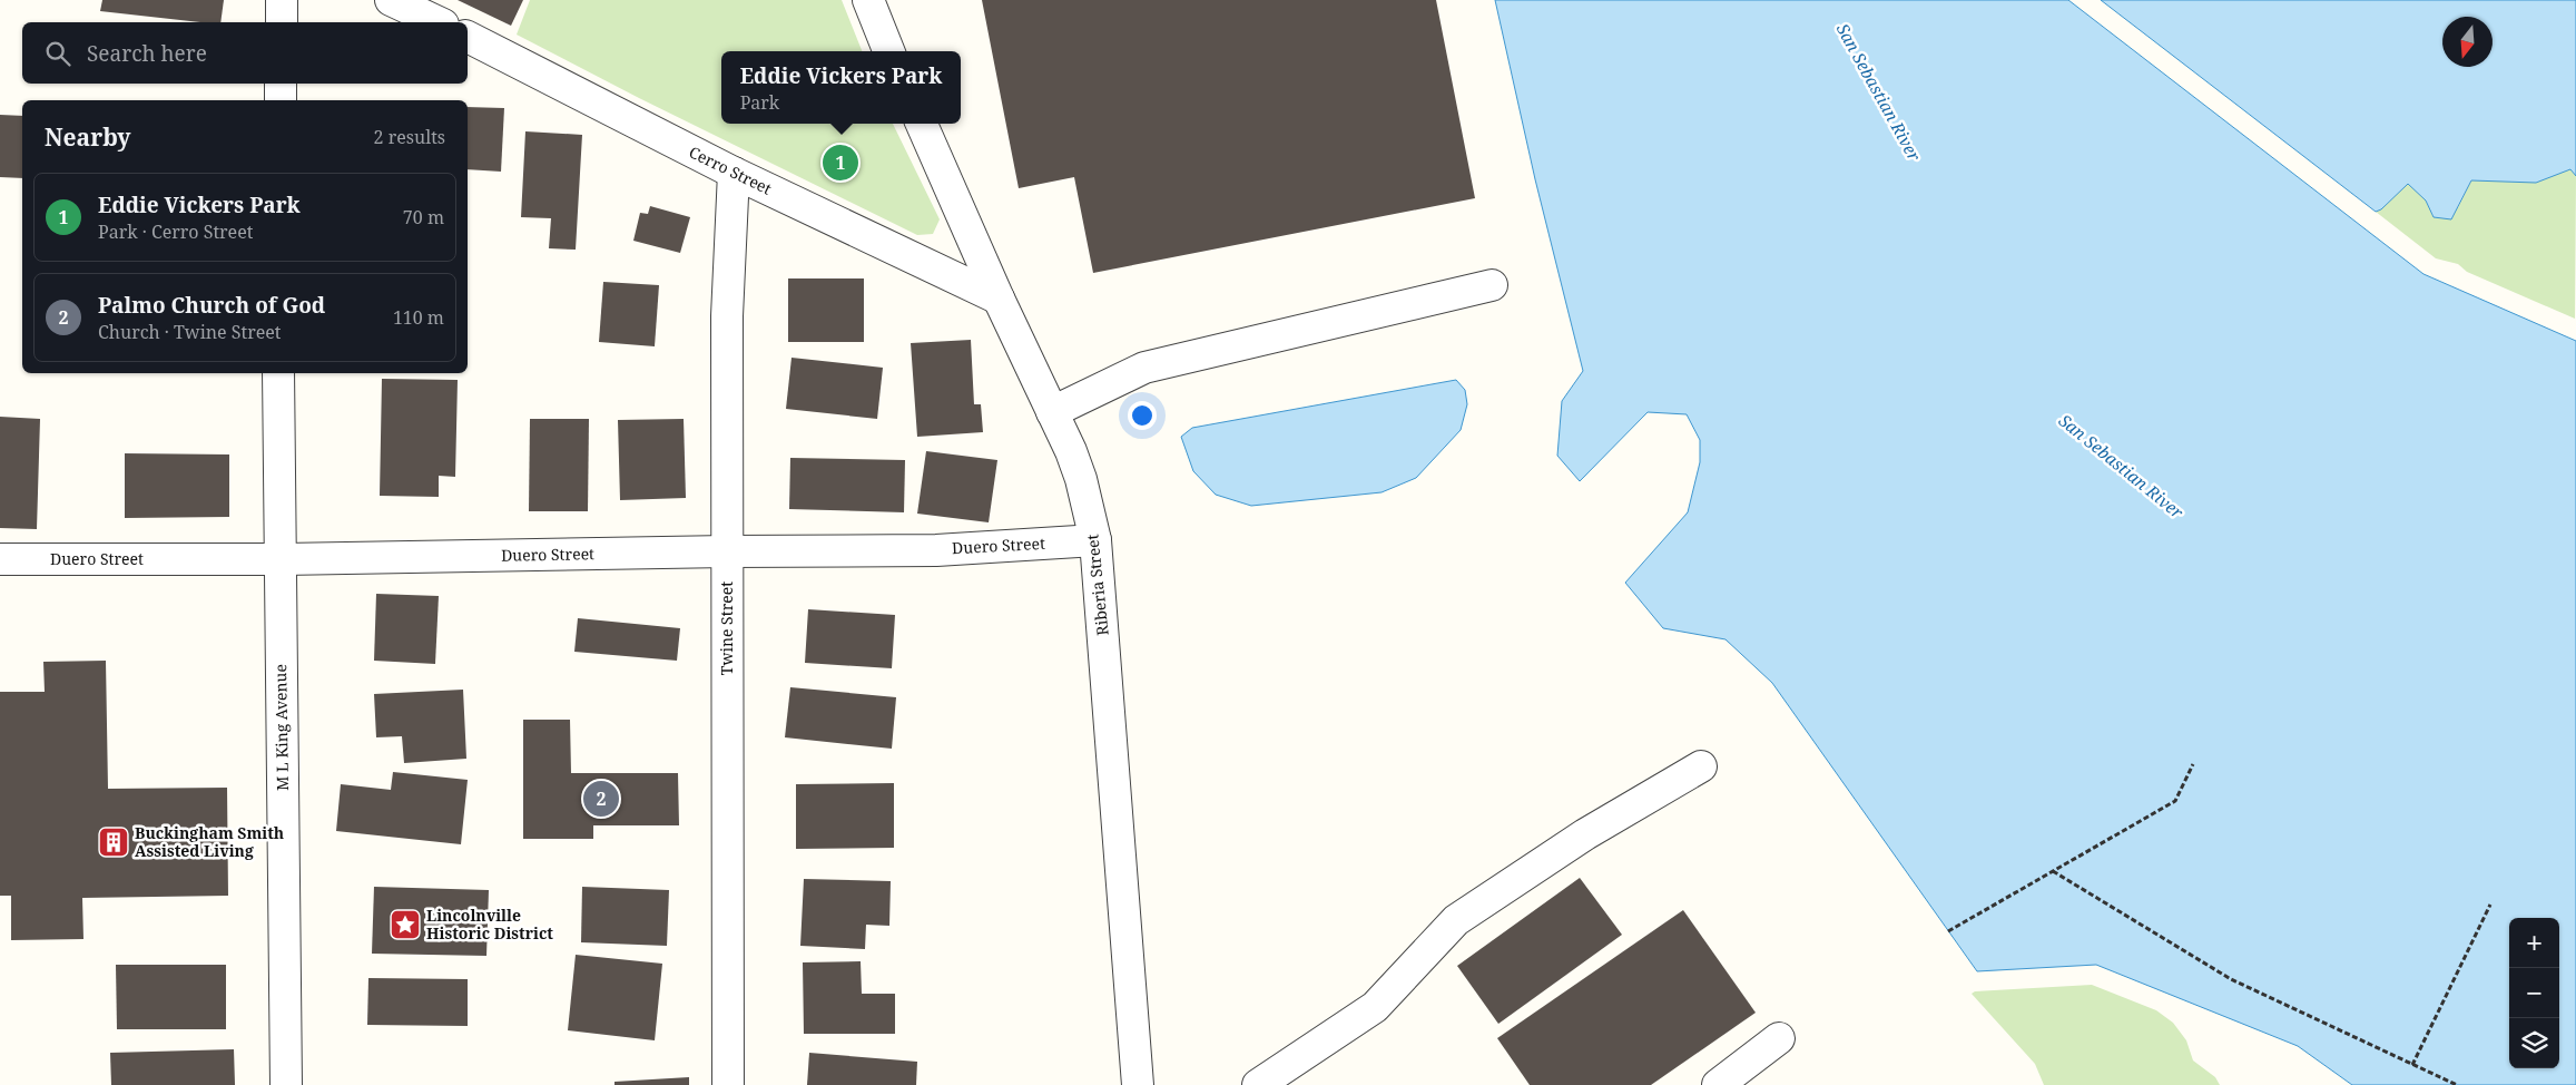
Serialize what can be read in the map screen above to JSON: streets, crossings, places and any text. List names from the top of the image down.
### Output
{
  "streets": {
    "street": [
      "Cerro Street",
      "Duero Street",
      "Riberia Street",
      "Twine Street",
      "M L King Avenue"
    ]
  },
  "crossings": [
    ["Cerro Street", "Riberia Street"],
    ["Cerro Street", "Twine Street"],
    ["Duero Street", "Riberia Street"],
    ["Duero Street", "Twine Street"],
    ["Duero Street", "M L King Avenue"]
  ],
  "water": ["San Sebastian River"],
  "places": {
    "building": ["Buckingham Smith Assisted Living"],
    "place": ["Lincolnville Historic District"]
  },
  "north": "bottom",
  "page": {
    "search": "Search here",
    "popup": ["Eddie Vickers Park", "Park"],
    "heading": ["Nearby", "2 results"],
    "pins": ["1", "2"],
    "list": [
      {
        "mark": "1",
        "name": "Eddie Vickers Park",
        "note": "Park · Cerro Street",
        "value": "70 m"
      },
      {
        "mark": "2",
        "name": "Palmo Church of God",
        "note": "Church · Twine Street",
        "value": "110 m"
      }
    ],
    "map_buttons": ["+", "−"]
  }
}
